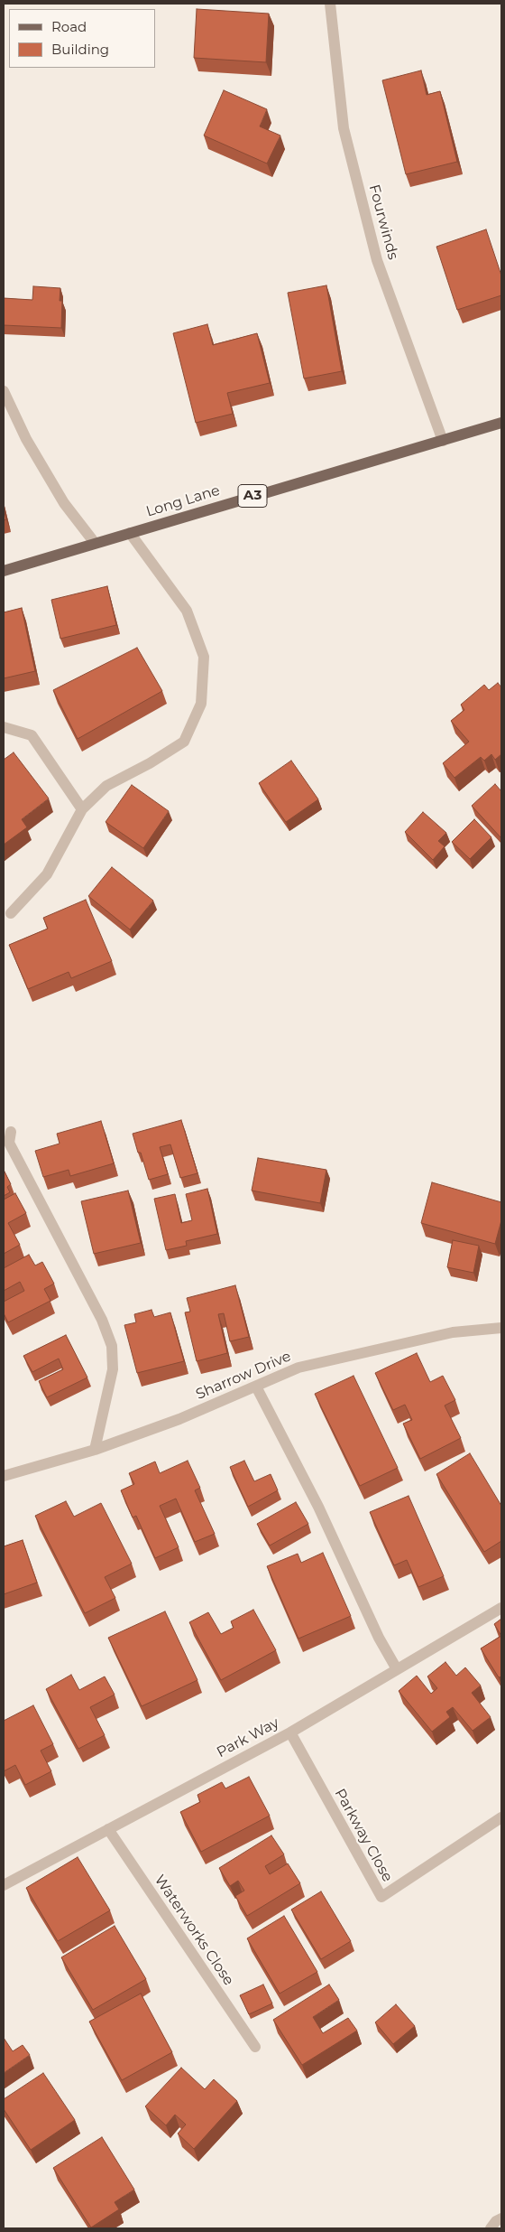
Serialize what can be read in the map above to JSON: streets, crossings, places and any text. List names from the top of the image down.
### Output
{
  "streets": {
    "main road": ["A3", "Long Lane"],
    "street": [
      "Fourwinds",
      "Sharrow Drive",
      "Park Way",
      "Parkway Close",
      "Waterworks Close"
    ]
  },
  "crossings": [
    ["Fourwinds", "Long Lane"],
    ["Park Way", "Parkway Close"],
    ["Park Way", "Waterworks Close"]
  ],
  "legend": ["Road", "Building"]
}
